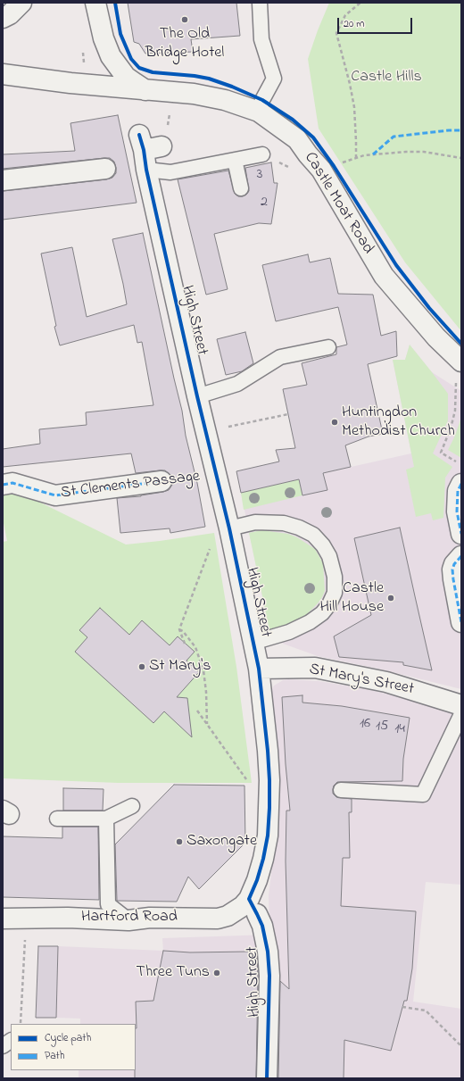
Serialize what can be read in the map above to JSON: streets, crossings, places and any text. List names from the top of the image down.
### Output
{
  "streets": {
    "street": [
      "Castle Moat Road",
      "High Street",
      "St Clements Passage",
      "St Mary's Street",
      "Hartford Road"
    ]
  },
  "crossings": [
    ["High Street", "St Clements Passage"],
    ["High Street", "St Mary's Street"],
    ["High Street", "Hartford Road"]
  ],
  "parks": ["Castle Hills"],
  "places": [
    "The Old Bridge Hotel",
    "Huntingdon Methodist Church",
    "Castle Hill House",
    "St Mary's",
    "Saxongate",
    "Three Tuns"
  ],
  "house_numbers": [
    "3",
    "2",
    "16",
    "15",
    "14"
  ],
  "legend": ["Cycle path", "Path"],
  "scale_bar": "20 m"
}
